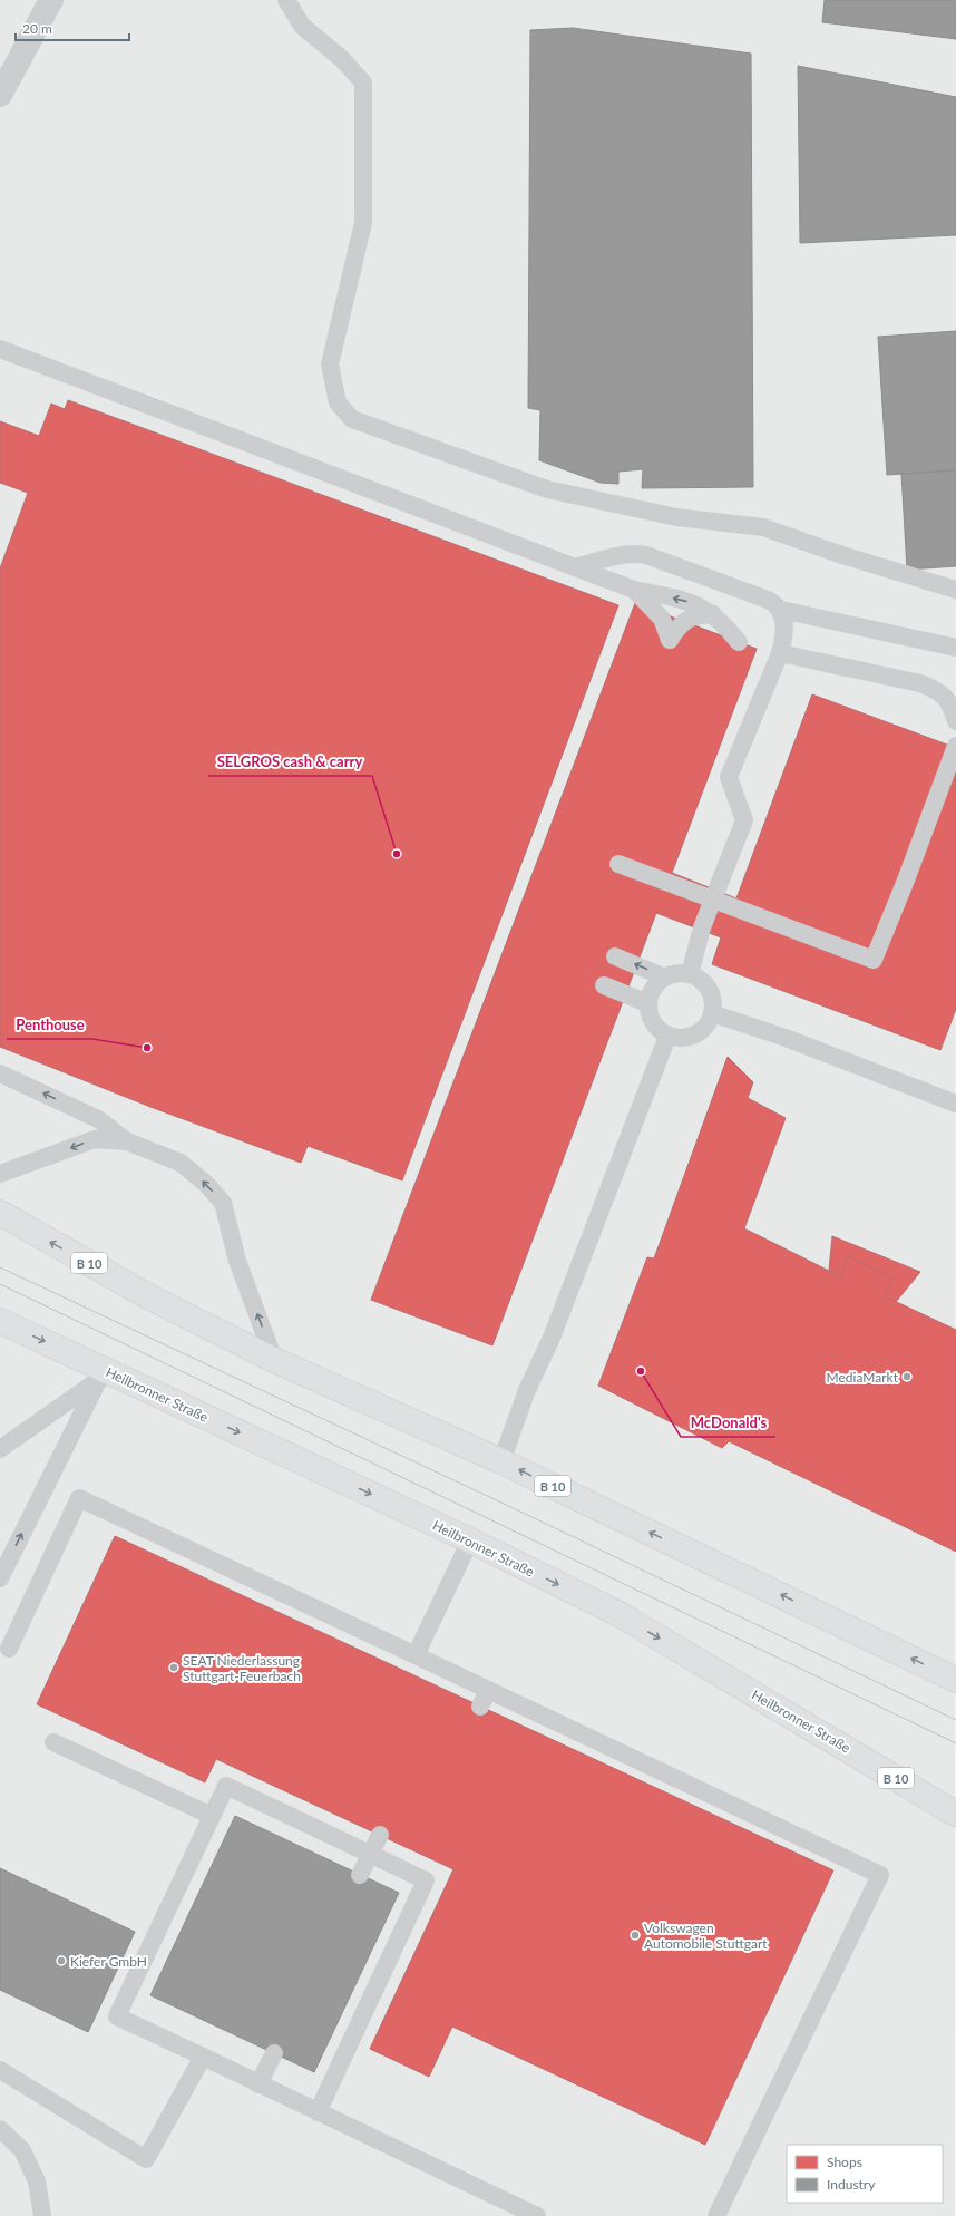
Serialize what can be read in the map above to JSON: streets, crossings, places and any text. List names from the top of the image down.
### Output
{
  "streets": {
    "main road": ["B 10", "Heilbronner Straße"]
  },
  "places": [
    "SELGROS cash & carry",
    "Penthouse",
    "McDonald's",
    "MediaMarkt",
    "SEAT Niederlassung Stuttgart-Feuerbach",
    "Volkswagen Automobile Stuttgart",
    "Kiefer GmbH"
  ],
  "legend": ["Shops", "Industry"],
  "scale_bar": "20 m"
}
